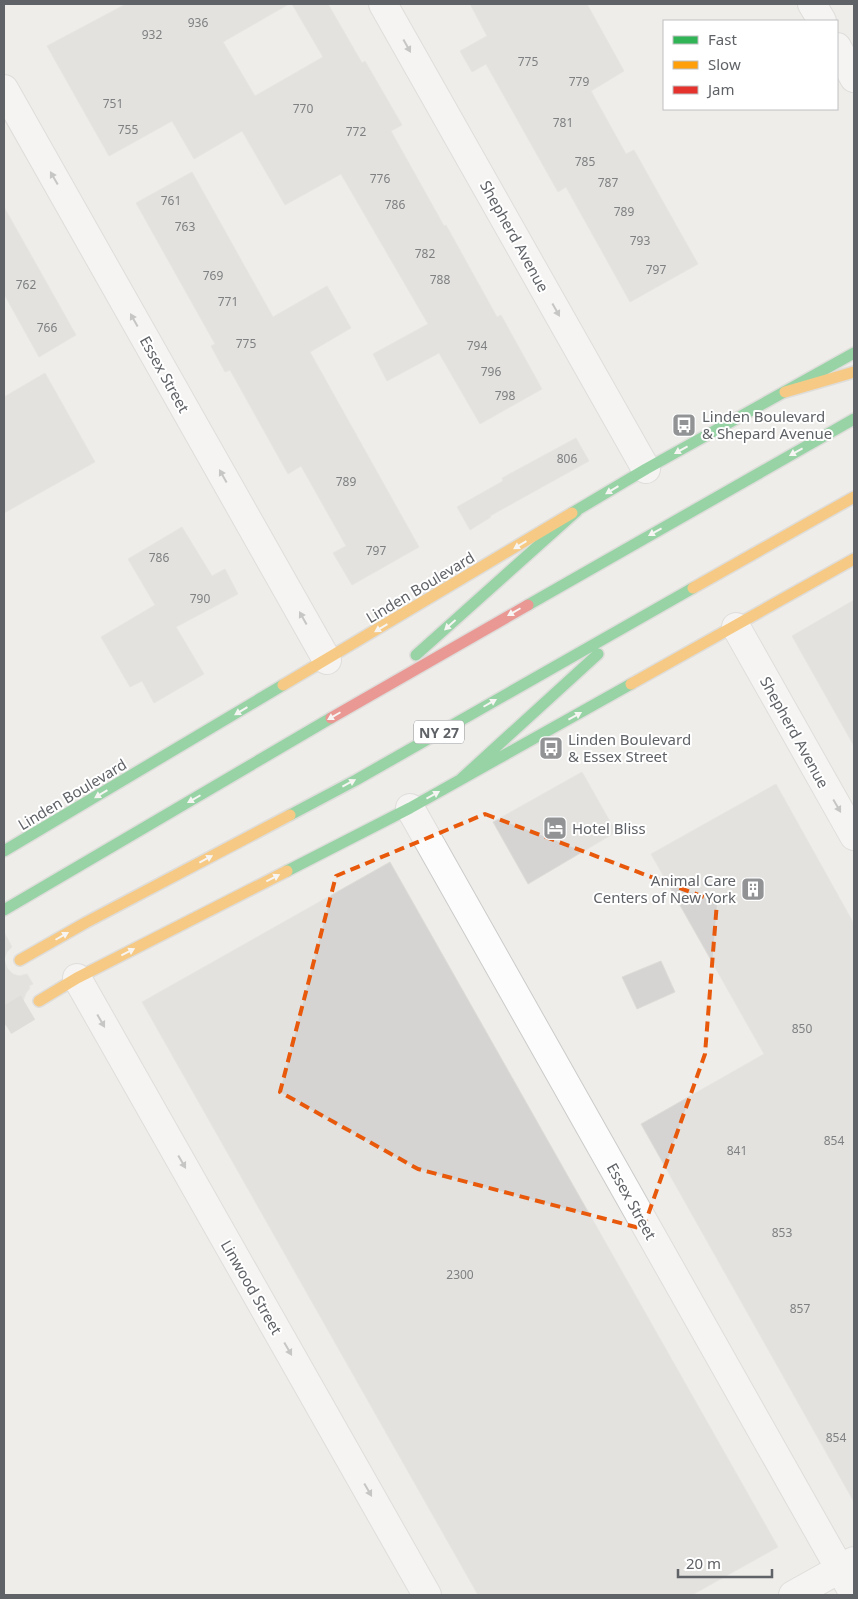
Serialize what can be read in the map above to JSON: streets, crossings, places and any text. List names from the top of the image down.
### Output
{
  "streets": {
    "main road": ["Linden Boulevard", "NY 27"],
    "street": ["Shepherd Avenue", "Essex Street", "Linwood Street"]
  },
  "crossings": [
    ["Shepherd Avenue", "Linden Boulevard"],
    ["Essex Street", "Linden Boulevard"]
  ],
  "one_way": ["Shepherd Avenue", "Essex Street", "Linwood Street"],
  "places": {
    "bus stop": ["Linden Boulevard & Shepard Avenue", "Linden Boulevard & Essex Street"],
    "hotel": ["Hotel Bliss"],
    "building": ["Animal Care Centers of New York"]
  },
  "house_numbers": [
    "936",
    "932",
    "775",
    "779",
    "751",
    "770",
    "781",
    "755",
    "772",
    "785",
    "776",
    "787",
    "761",
    "786",
    "789",
    "763",
    "793",
    "782",
    "797",
    "769",
    "788",
    "762",
    "771",
    "766",
    "775",
    "794",
    "796",
    "798",
    "806",
    "789",
    "797",
    "786",
    "790",
    "850",
    "854",
    "841",
    "853",
    "2300",
    "857",
    "854"
  ],
  "legend": ["Fast", "Slow", "Jam"],
  "scale_bar": "20 m"
}
